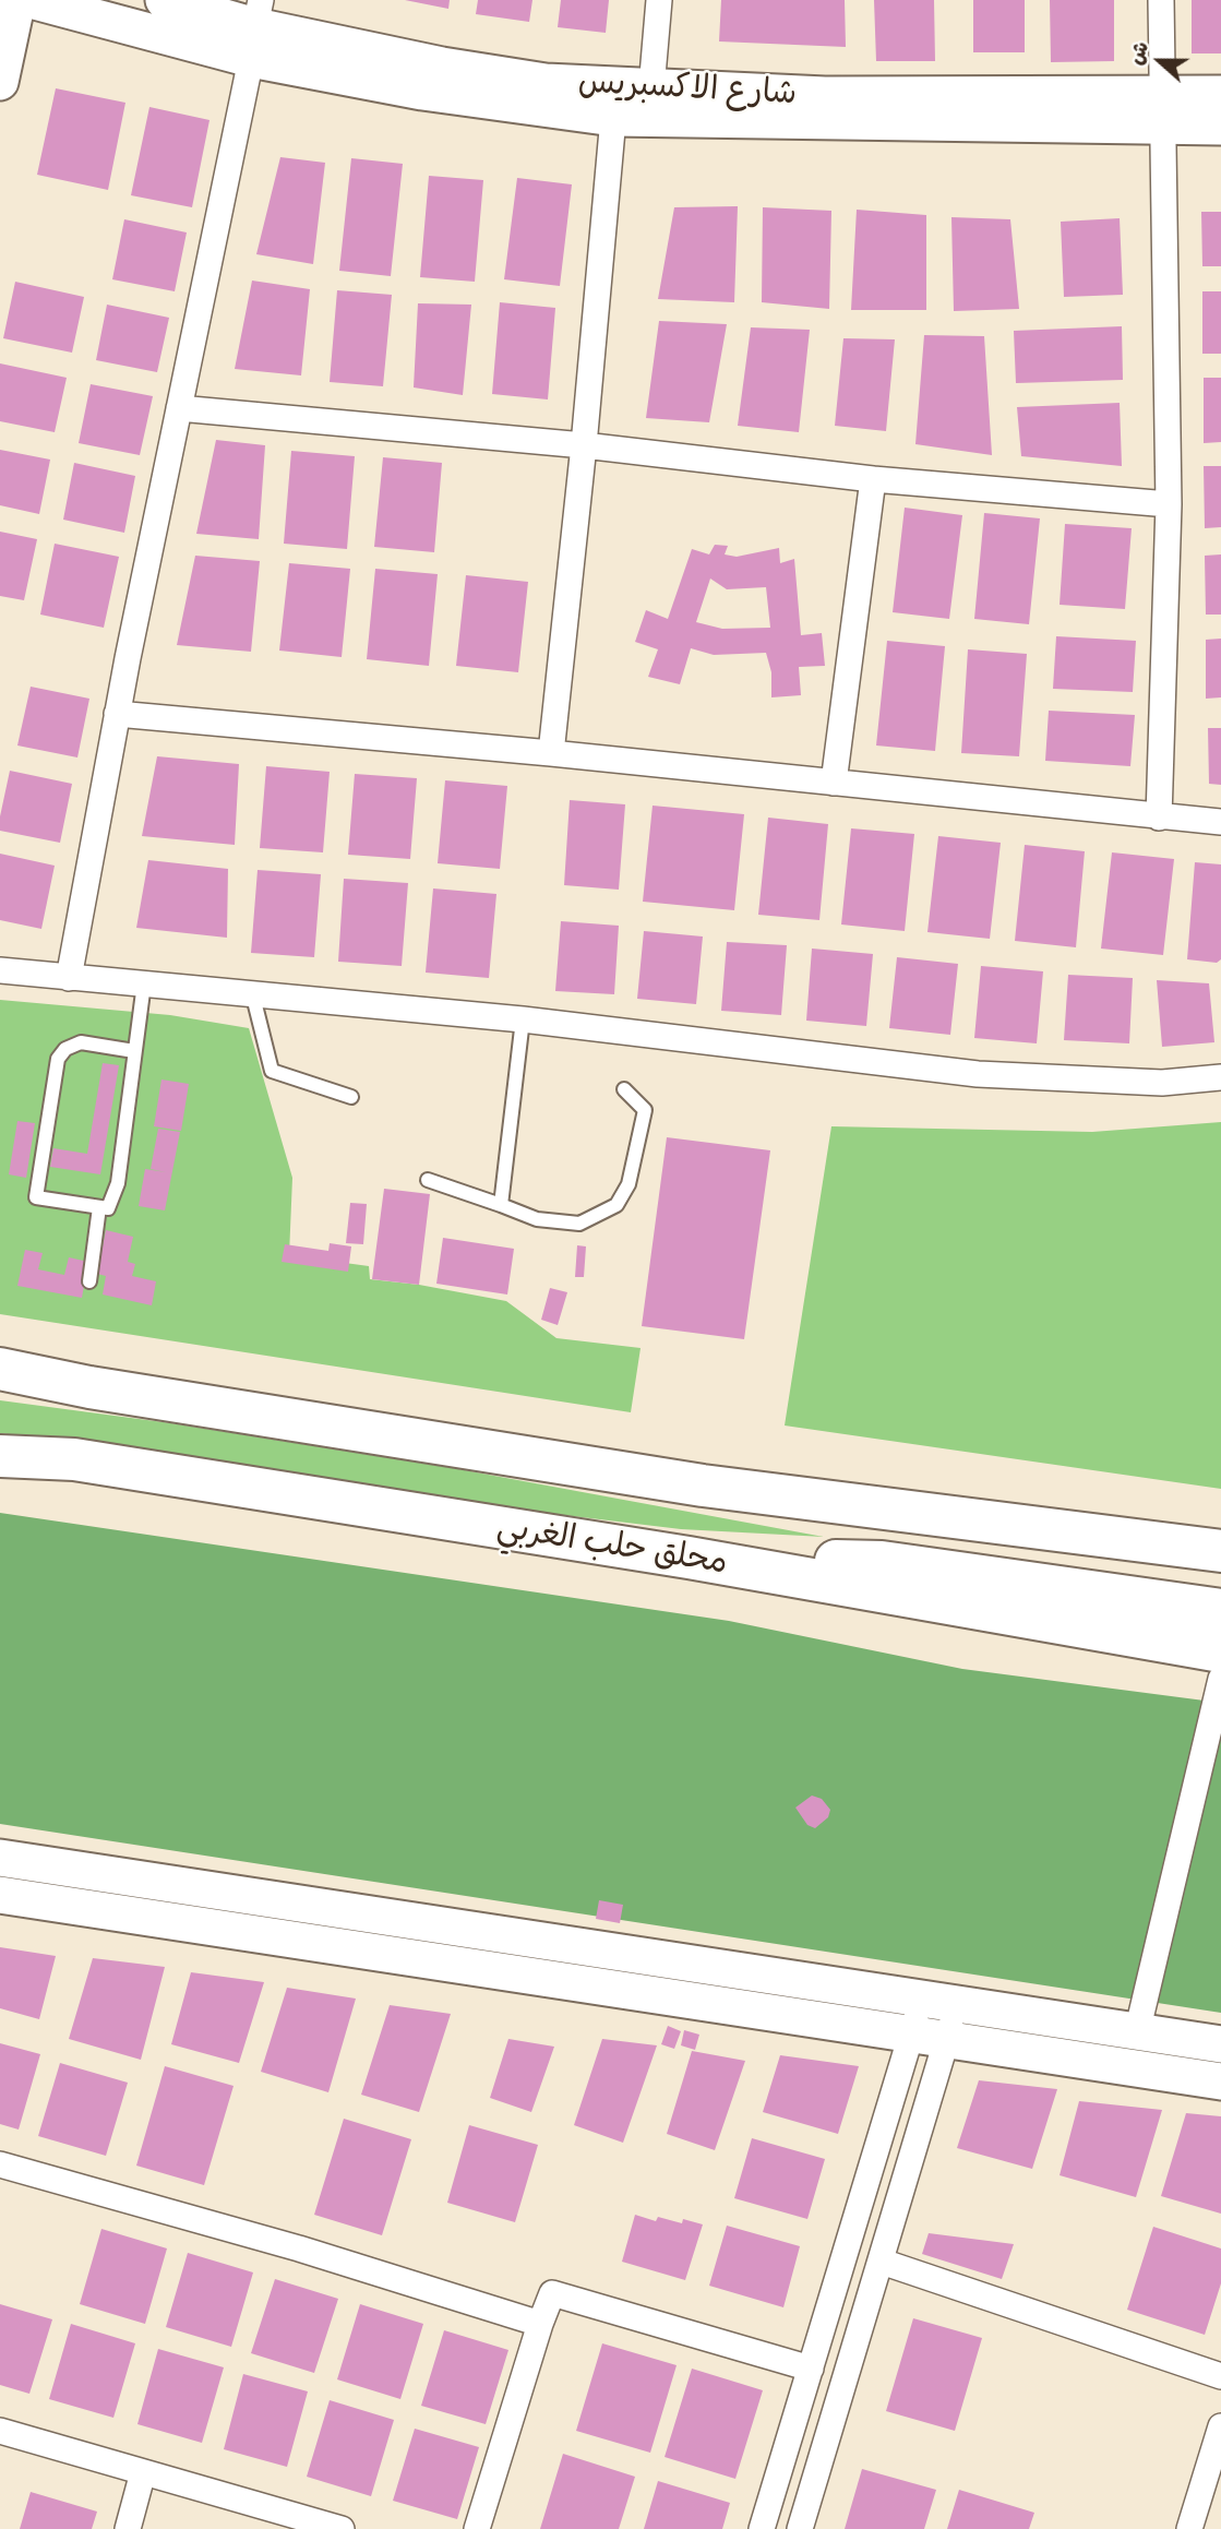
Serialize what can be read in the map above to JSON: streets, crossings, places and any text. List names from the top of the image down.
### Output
{
  "streets": {
    "highway": ["محلق حلب الغربي"],
    "street": ["شارع الاكسبريس"]
  },
  "north": "left"
}
